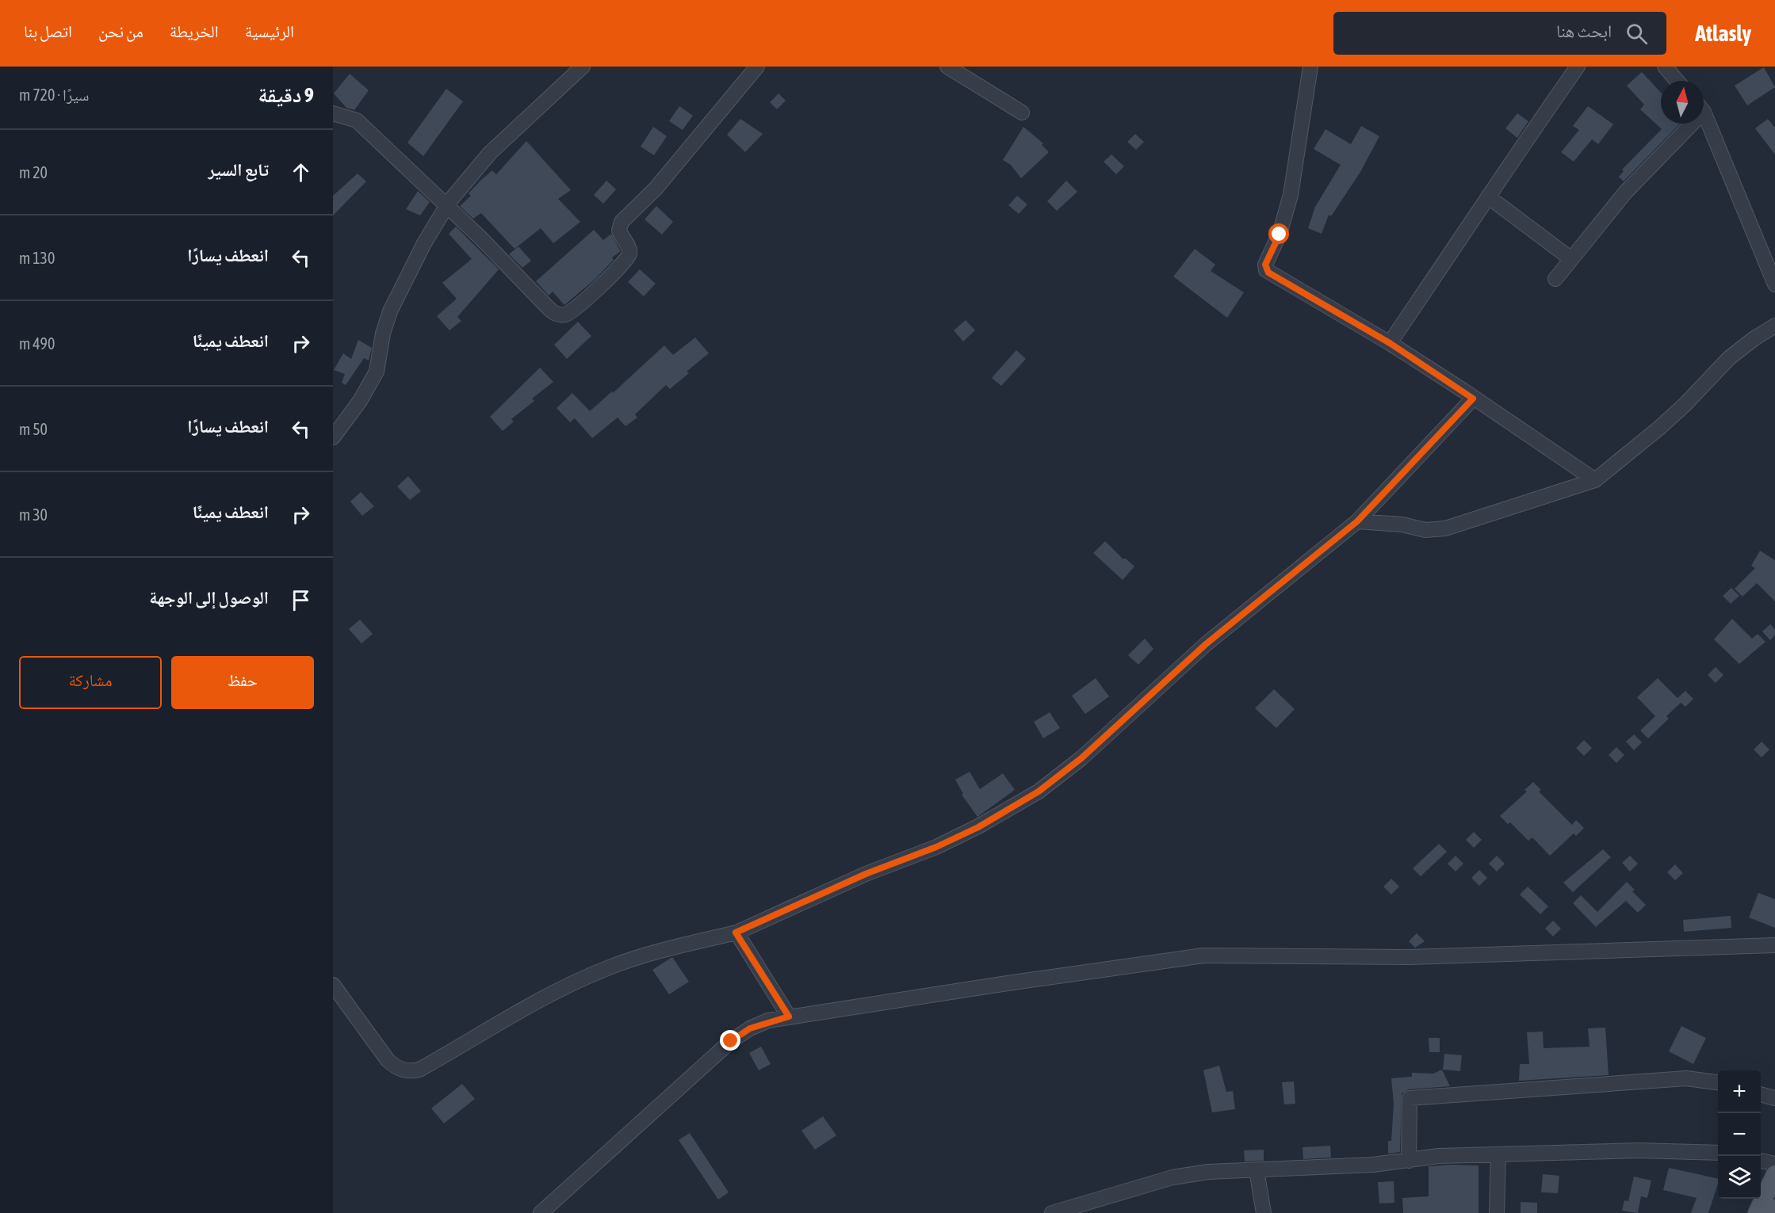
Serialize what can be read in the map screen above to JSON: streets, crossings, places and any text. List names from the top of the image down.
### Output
{
  "north": "top",
  "page": {
    "header": "Atlasly",
    "search": "ابحث هنا",
    "nav": [
      "الرئيسية",
      "الخريطة",
      "من نحن",
      "اتصل بنا"
    ],
    "heading": ["9 دقيقة", "سيرًا · 720 m"],
    "list": [
      ["تابع السير", "20 m"],
      ["انعطف يسارًا", "130 m"],
      ["انعطف يمينًا", "490 m"],
      ["انعطف يسارًا", "50 m"],
      ["انعطف يمينًا", "30 m"],
      "الوصول إلى الوجهة"
    ],
    "buttons": ["حفظ", "مشاركة"],
    "map_buttons": ["+", "−"]
  }
}
